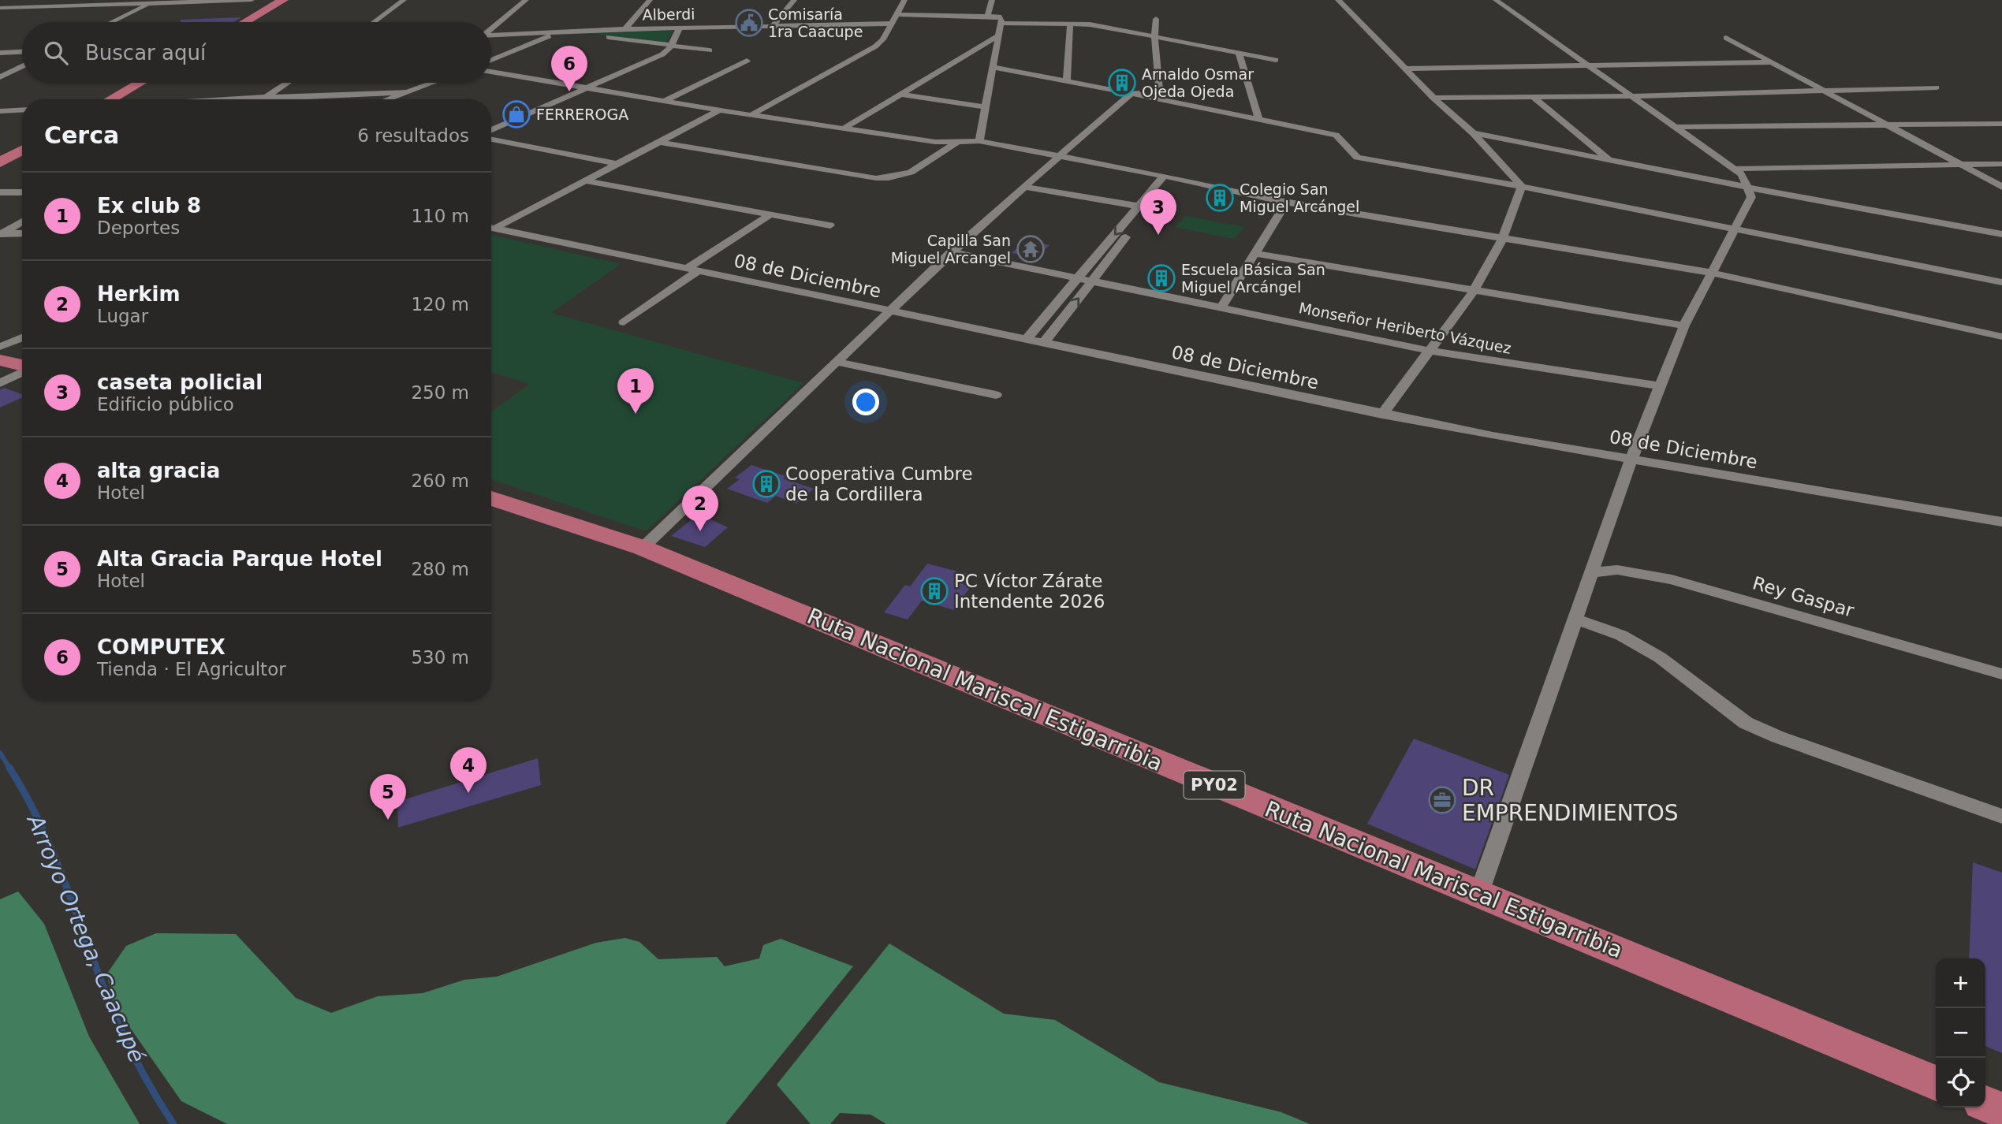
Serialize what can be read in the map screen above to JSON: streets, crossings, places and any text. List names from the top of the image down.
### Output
{
  "streets": {
    "main road": ["Ruta Nacional Mariscal Estigarribia", "PY02"],
    "street": [
      "Alberdi",
      "08 de Diciembre",
      "Monseñor Heriberto Vázquez",
      "Rey Gaspar"
    ]
  },
  "water": ["Arroyo Ortega, Caacupé"],
  "places": {
    "public building": ["Comisaría 1ra Caacupe"],
    "building": [
      "Arnaldo Osmar Ojeda Ojeda",
      "Colegio San Miguel Arcángel",
      "Escuela Básica San Miguel Arcángel",
      "Cooperativa Cumbre de la Cordillera",
      "PC Víctor Zárate Intendente 2026"
    ],
    "shop": ["FERREROGA"],
    "temple": ["Capilla San Miguel Arcangel"],
    "office": ["DR EMPRENDIMIENTOS"]
  },
  "page": {
    "search": "Buscar aquí",
    "pins": [
      "6",
      "3",
      "1",
      "2",
      "4",
      "5"
    ],
    "heading": ["Cerca", "6 resultados"],
    "list": [
      {
        "mark": "1",
        "name": "Ex club 8",
        "note": "Deportes",
        "value": "110 m"
      },
      {
        "mark": "2",
        "name": "Herkim",
        "note": "Lugar",
        "value": "120 m"
      },
      {
        "mark": "3",
        "name": "caseta policial",
        "note": "Edificio público",
        "value": "250 m"
      },
      {
        "mark": "4",
        "name": "alta gracia",
        "note": "Hotel",
        "value": "260 m"
      },
      {
        "mark": "5",
        "name": "Alta Gracia Parque Hotel",
        "note": "Hotel",
        "value": "280 m"
      },
      {
        "mark": "6",
        "name": "COMPUTEX",
        "note": "Tienda · El Agricultor",
        "value": "530 m"
      }
    ],
    "map_buttons": ["+", "−"]
  }
}
